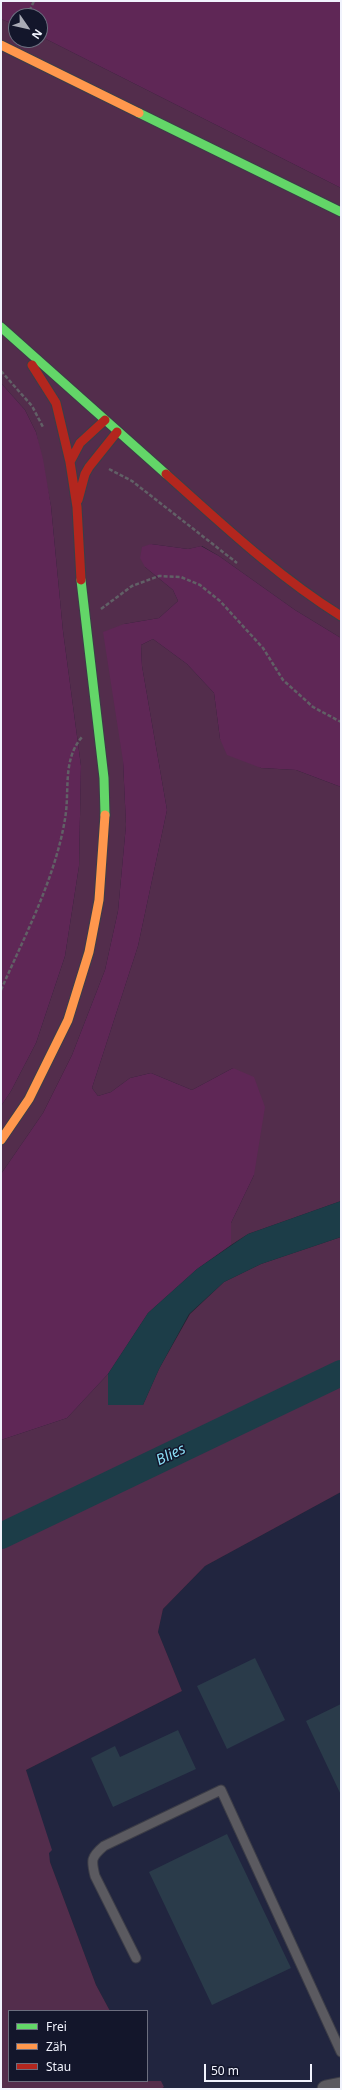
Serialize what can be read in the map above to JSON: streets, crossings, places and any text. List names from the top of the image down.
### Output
{
  "water": ["Blies"],
  "legend": ["Frei", "Zäh", "Stau"],
  "scale_bar": "50 m",
  "north": "bottom right"
}
